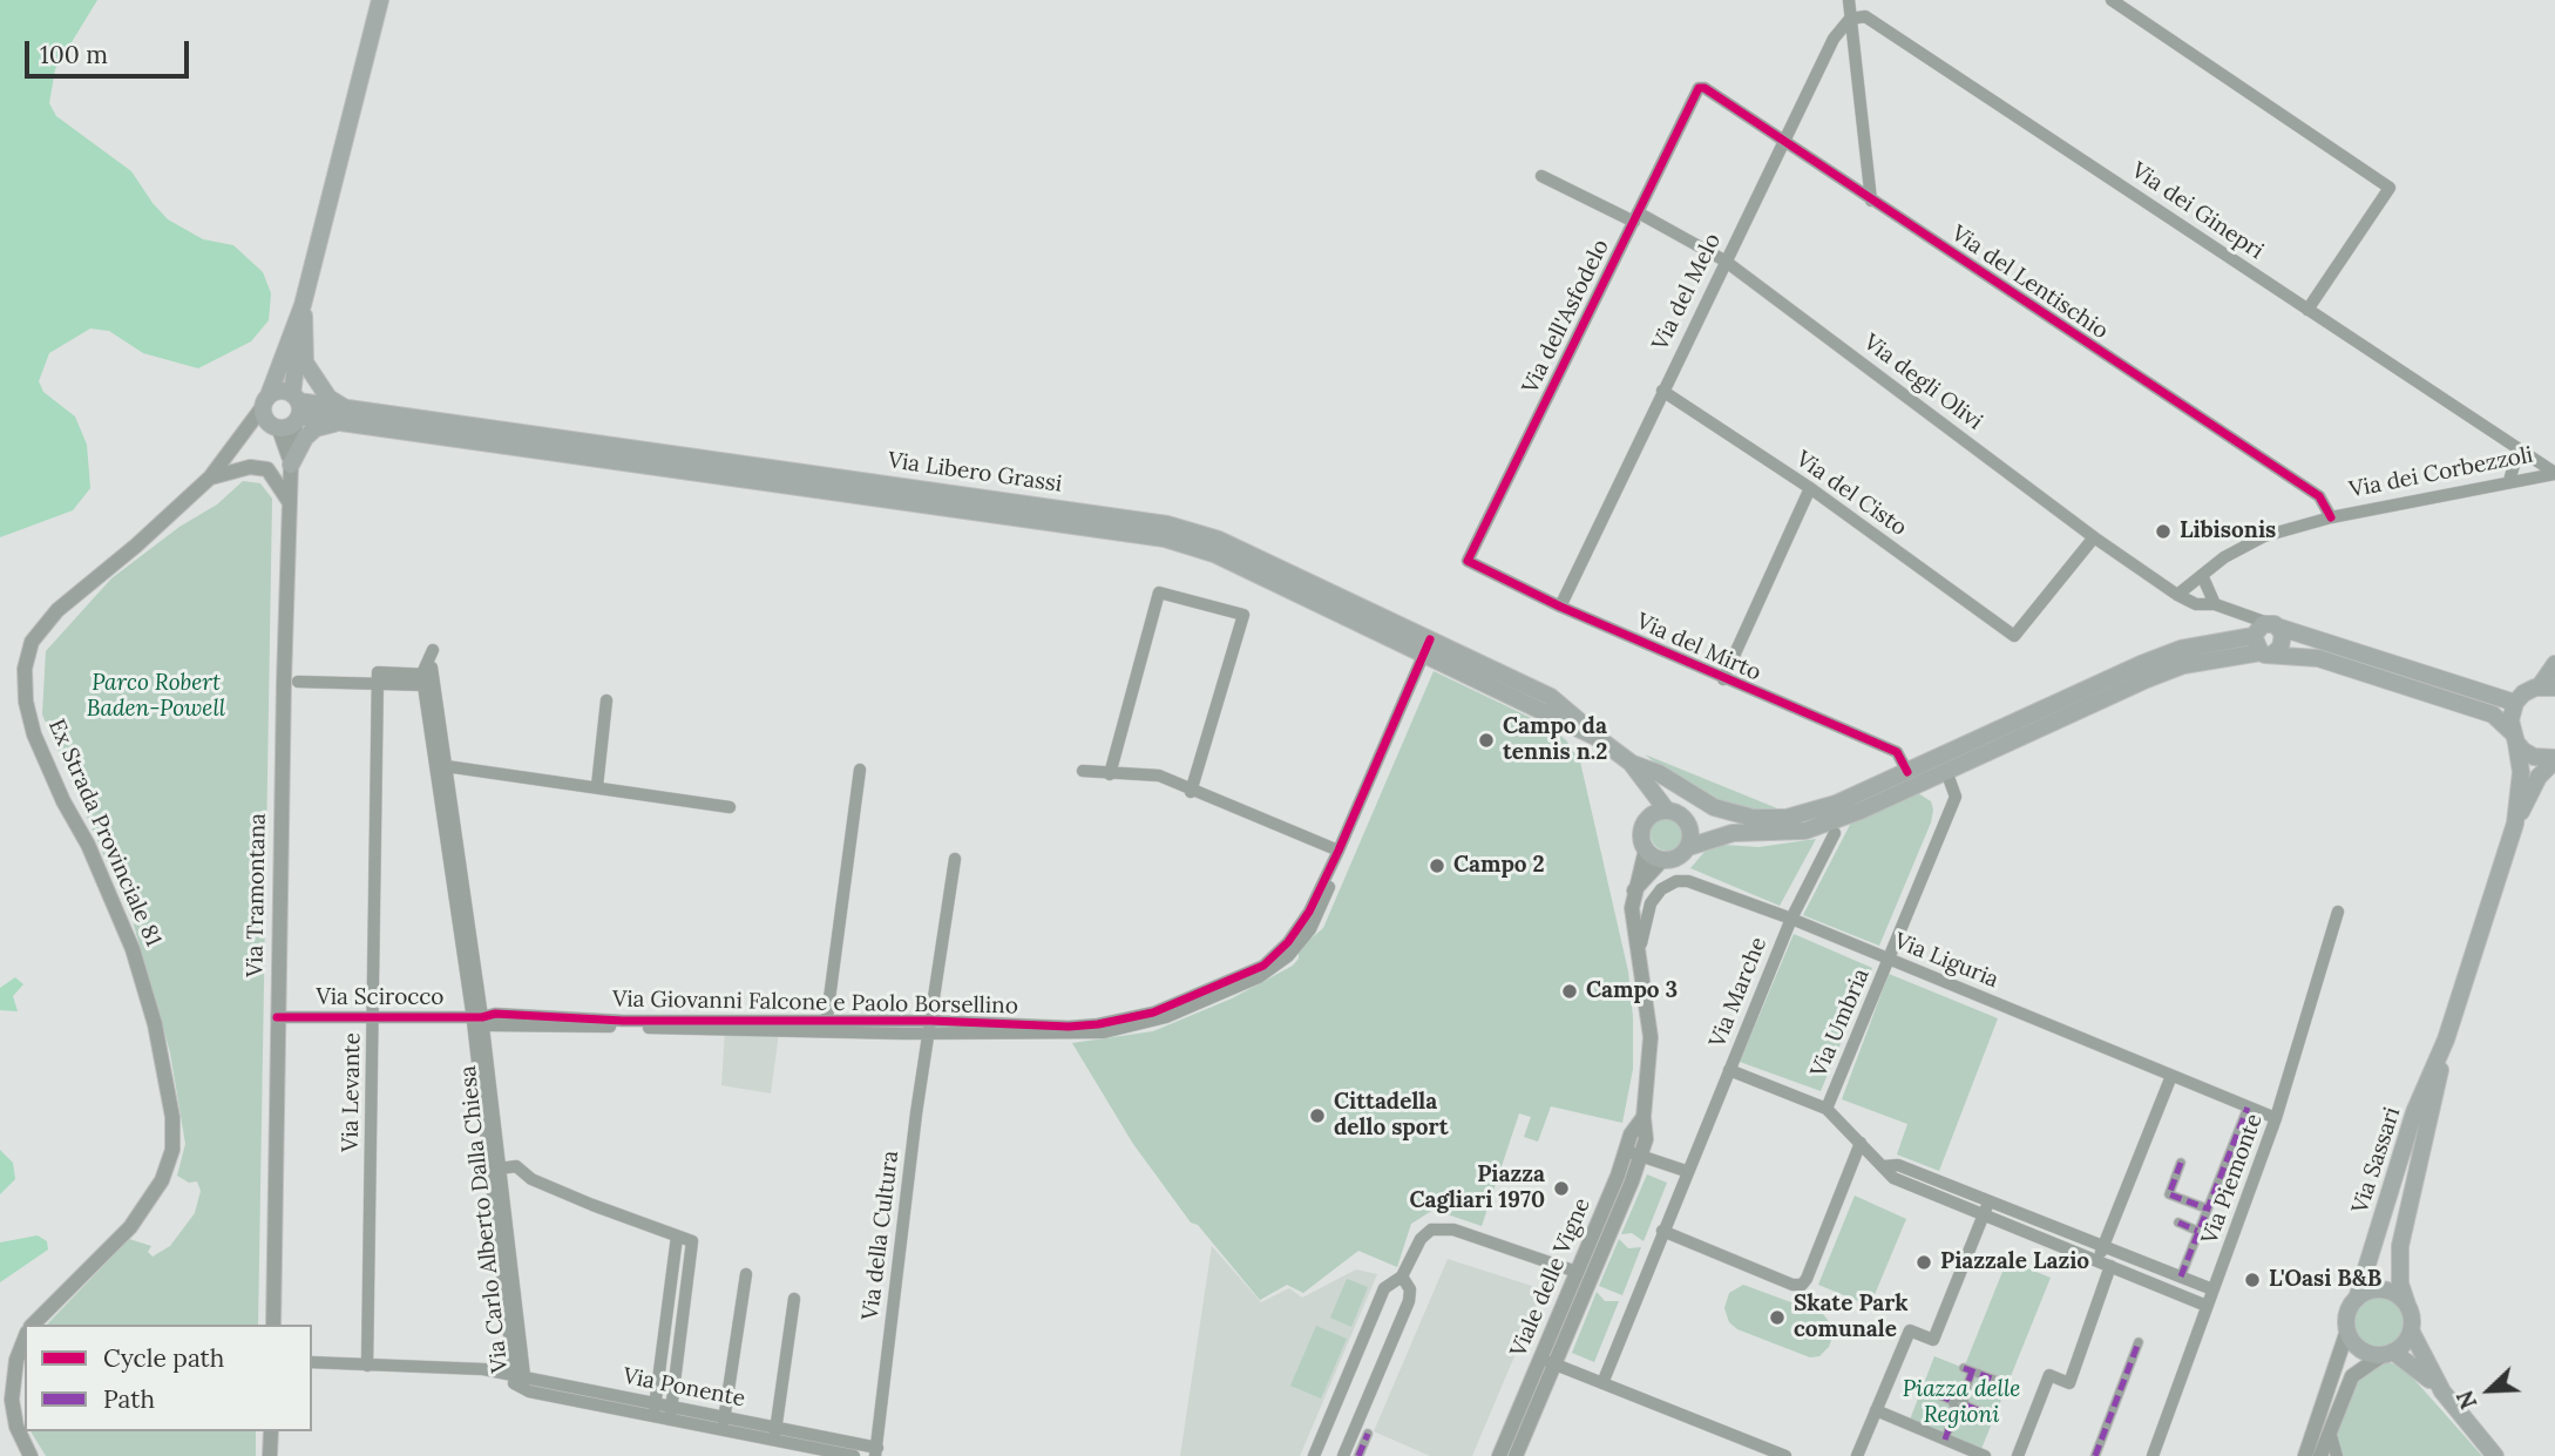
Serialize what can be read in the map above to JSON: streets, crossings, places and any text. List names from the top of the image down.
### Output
{
  "streets": {
    "main road": ["Via Libero Grassi", "Via Sassari"],
    "street": [
      "Via dei Ginepri",
      "Via del Lentischio",
      "Via del Melo",
      "Via dell'Asfodelo",
      "Via degli Olivi",
      "Via dei Corbezzoli",
      "Via del Cisto",
      "Via del Mirto",
      "Ex Strada Provinciale 81",
      "Via Tramontana",
      "Via Liguria",
      "Via Marche",
      "Via Scirocco",
      "Via Giovanni Falcone e Paolo Borsellino",
      "Via Umbria",
      "Via Levante",
      "Via Piemonte",
      "Via Carlo Alberto Dalla Chiesa",
      "Via della Cultura",
      "Viale delle Vigne",
      "Via Ponente"
    ]
  },
  "crossings": [
    ["Via dei Ginepri", "Via del Melo"],
    ["Via dei Ginepri", "Via dei Corbezzoli"],
    ["Via del Lentischio", "Via del Melo"],
    ["Via del Lentischio", "Via dell'Asfodelo"],
    ["Via del Lentischio", "Via dei Corbezzoli"],
    ["Via del Melo", "Via degli Olivi"],
    ["Via del Melo", "Via del Cisto"],
    ["Via del Melo", "Via del Mirto"],
    ["Via dell'Asfodelo", "Via degli Olivi"],
    ["Via dell'Asfodelo", "Via del Mirto"],
    ["Via degli Olivi", "Via dei Corbezzoli"],
    ["Via degli Olivi", "Via del Cisto"],
    ["Via Libero Grassi", "Ex Strada Provinciale 81"],
    ["Via Libero Grassi", "Via Tramontana"],
    ["Via Libero Grassi", "Via Giovanni Falcone e Paolo Borsellino"],
    ["Ex Strada Provinciale 81", "Via Tramontana"],
    ["Via Tramontana", "Via Scirocco"],
    ["Via Liguria", "Via Marche"],
    ["Via Liguria", "Via Umbria"],
    ["Via Liguria", "Via Piemonte"],
    ["Via Liguria", "Viale delle Vigne"],
    ["Via Scirocco", "Via Giovanni Falcone e Paolo Borsellino"],
    ["Via Scirocco", "Via Levante"],
    ["Via Scirocco", "Via Carlo Alberto Dalla Chiesa"],
    ["Via Giovanni Falcone e Paolo Borsellino", "Via Carlo Alberto Dalla Chiesa"],
    ["Via Giovanni Falcone e Paolo Borsellino", "Via della Cultura"],
    ["Via Levante", "Via Carlo Alberto Dalla Chiesa"],
    ["Via Levante", "Via Ponente"],
    ["Via Carlo Alberto Dalla Chiesa", "Via Ponente"],
    ["Via della Cultura", "Via Ponente"]
  ],
  "parks": ["Parco Robert Baden-Powell", "Piazza delle Regioni"],
  "places": [
    "Libisonis",
    "Campo da tennis n.2",
    "Campo 2",
    "Campo 3",
    "Cittadella dello sport",
    "Piazza Cagliari 1970",
    "Piazzale Lazio",
    "L'Oasi B&B",
    "Skate Park comunale"
  ],
  "legend": ["Cycle path", "Path"],
  "scale_bar": "100 m",
  "north": "bottom left"
}
